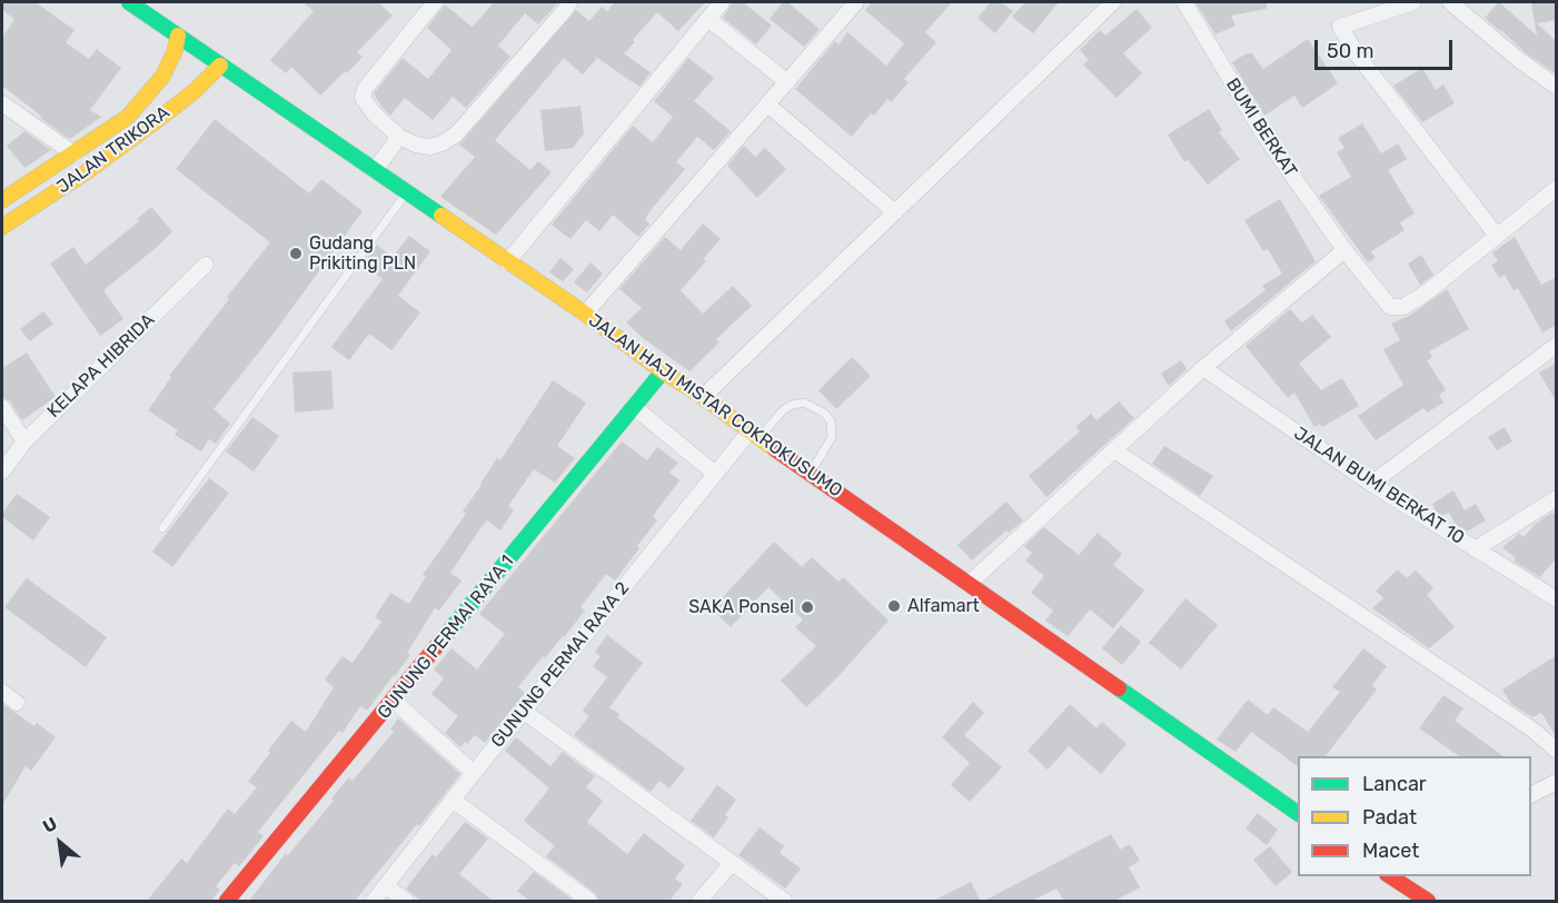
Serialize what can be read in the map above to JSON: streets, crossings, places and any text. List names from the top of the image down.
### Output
{
  "streets": {
    "main road": ["JALAN TRIKORA", "JALAN HAJI MISTAR COKROKUSUMO", "GUNUNG PERMAI RAYA 1"],
    "street": [
      "BUMI BERKAT",
      "KELAPA HIBRIDA",
      "JALAN BUMI BERKAT 10",
      "GUNUNG PERMAI RAYA 2"
    ]
  },
  "crossings": [
    ["JALAN TRIKORA", "JALAN HAJI MISTAR COKROKUSUMO"],
    ["JALAN HAJI MISTAR COKROKUSUMO", "GUNUNG PERMAI RAYA 1"],
    ["JALAN HAJI MISTAR COKROKUSUMO", "GUNUNG PERMAI RAYA 2"]
  ],
  "places": ["Gudang Prikiting PLN", "Alfamart", "SAKA Ponsel"],
  "legend": ["Lancar", "Padat", "Macet"],
  "scale_bar": "50 m",
  "north": "top left"
}
